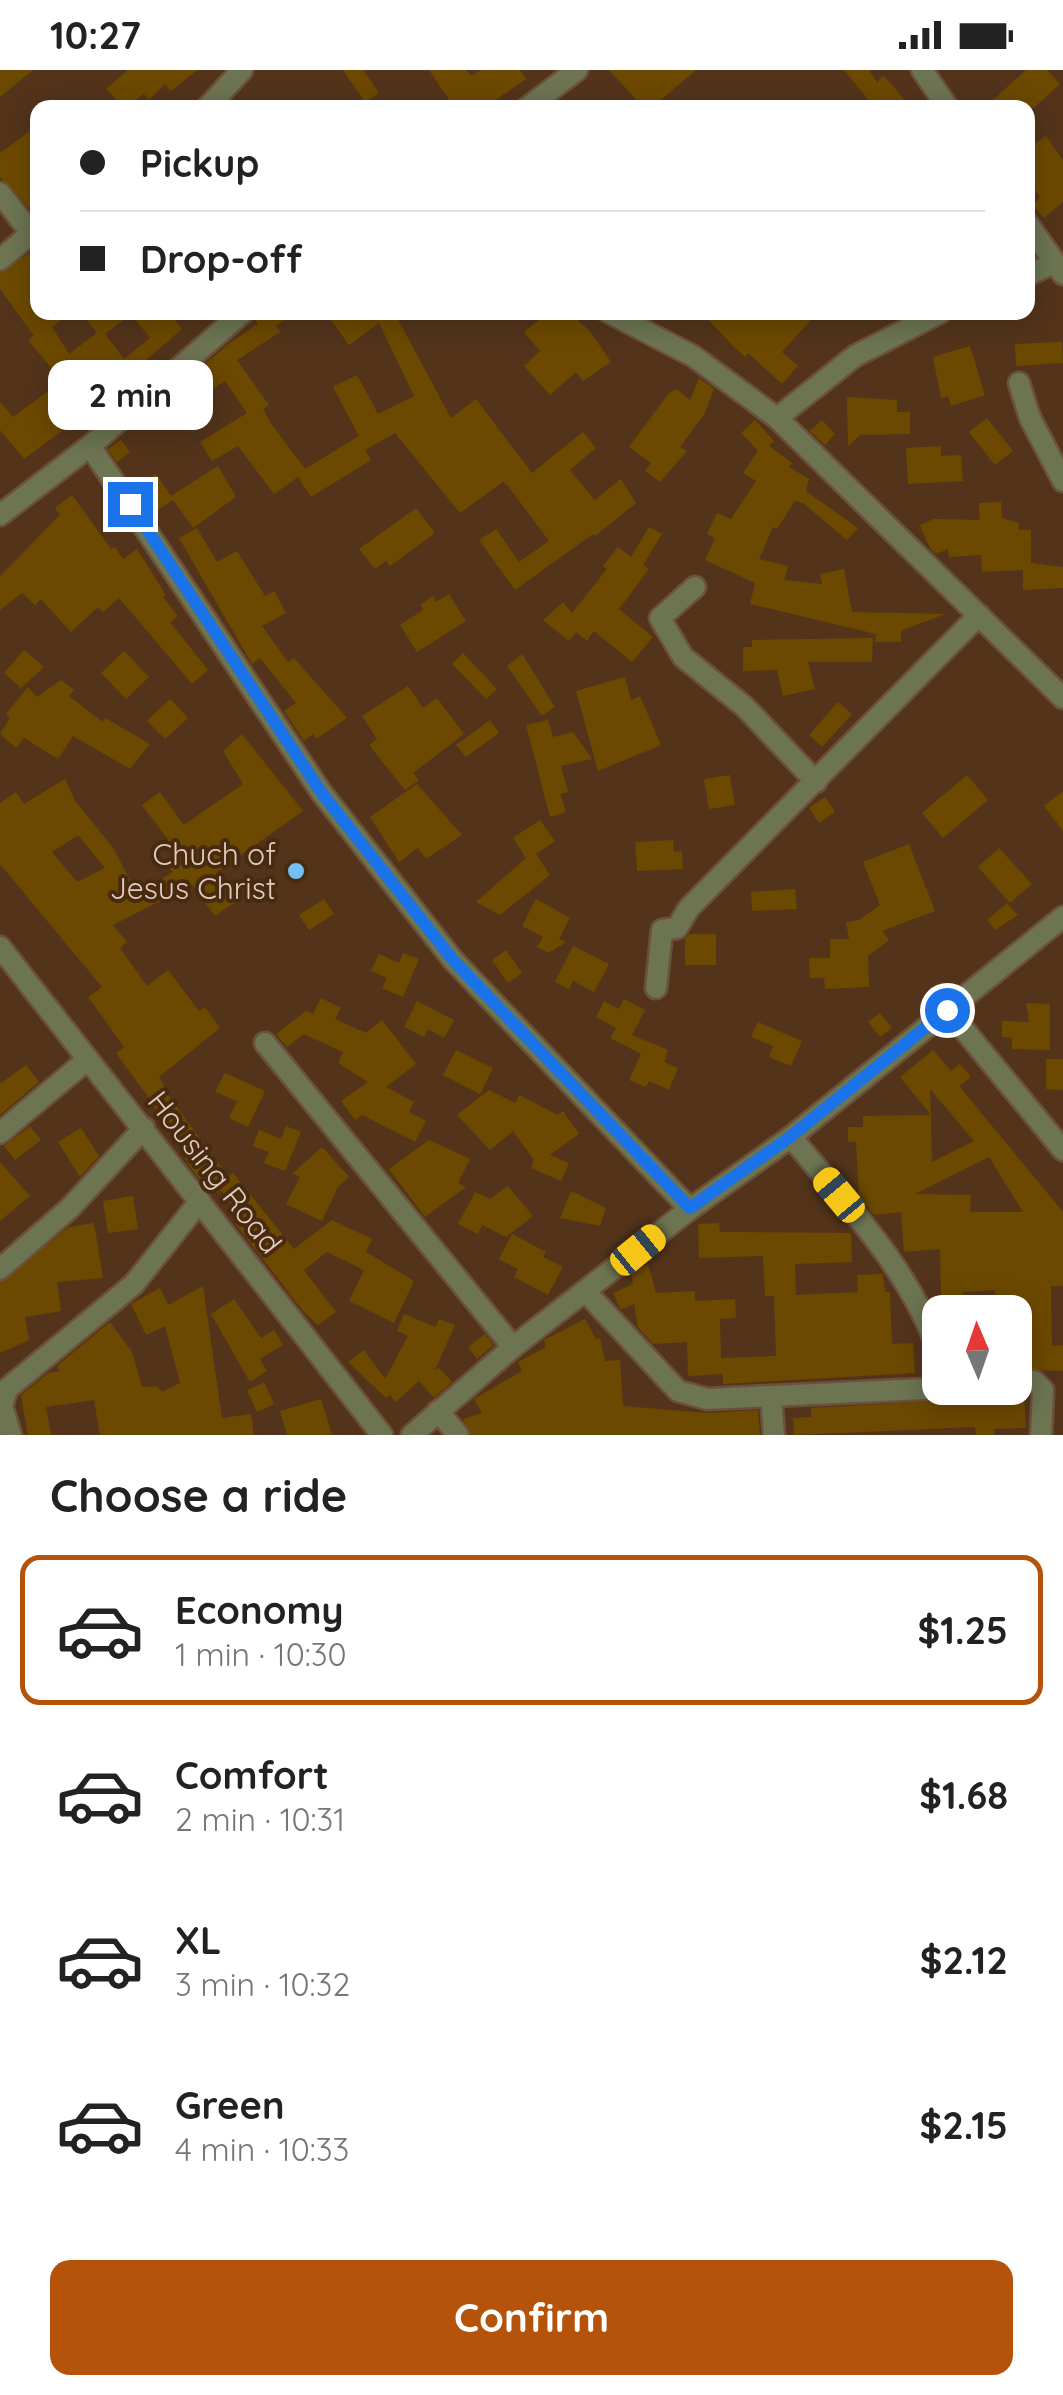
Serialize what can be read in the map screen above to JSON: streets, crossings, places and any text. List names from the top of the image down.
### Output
{
  "streets": {
    "street": ["Housing Road"]
  },
  "places": ["Chuch of Jesus Christ"],
  "north": "top",
  "page": {
    "status": "10:27",
    "banner": ["Pickup", "Drop-off"],
    "bubble": "2 min",
    "heading": "Choose a ride",
    "list": [
      {
        "name": "Economy",
        "note": "1 min · 10:30",
        "value": "$1.25"
      },
      {
        "name": "Comfort",
        "note": "2 min · 10:31",
        "value": "$1.68"
      },
      {
        "name": "XL",
        "note": "3 min · 10:32",
        "value": "$2.12"
      },
      {
        "name": "Green",
        "note": "4 min · 10:33",
        "value": "$2.15"
      }
    ],
    "buttons": "Confirm"
  }
}
